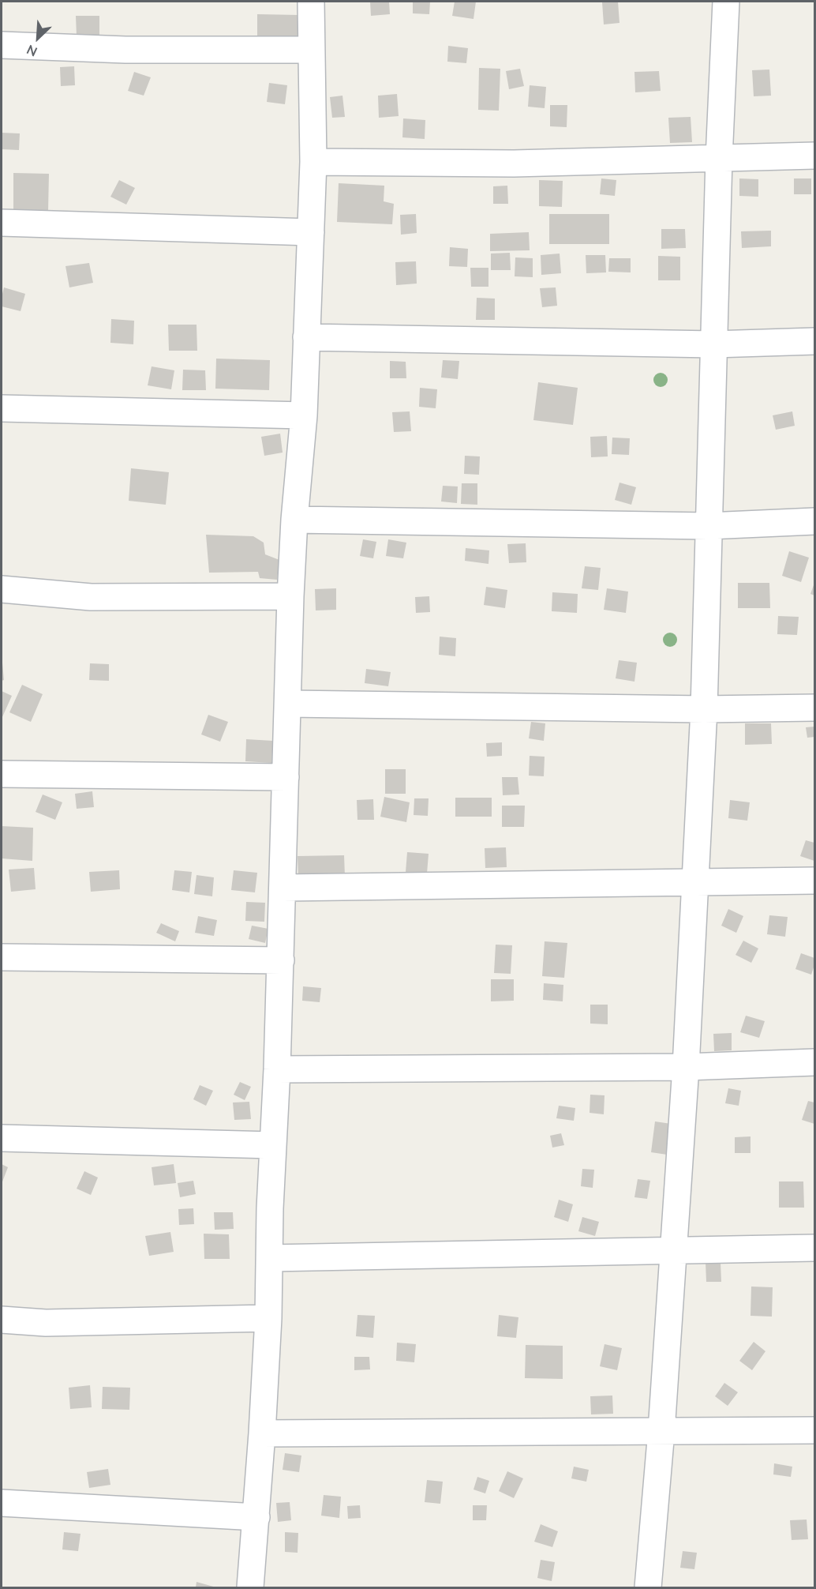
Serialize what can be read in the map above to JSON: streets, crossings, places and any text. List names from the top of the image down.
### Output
{
  "north": "bottom left"
}
